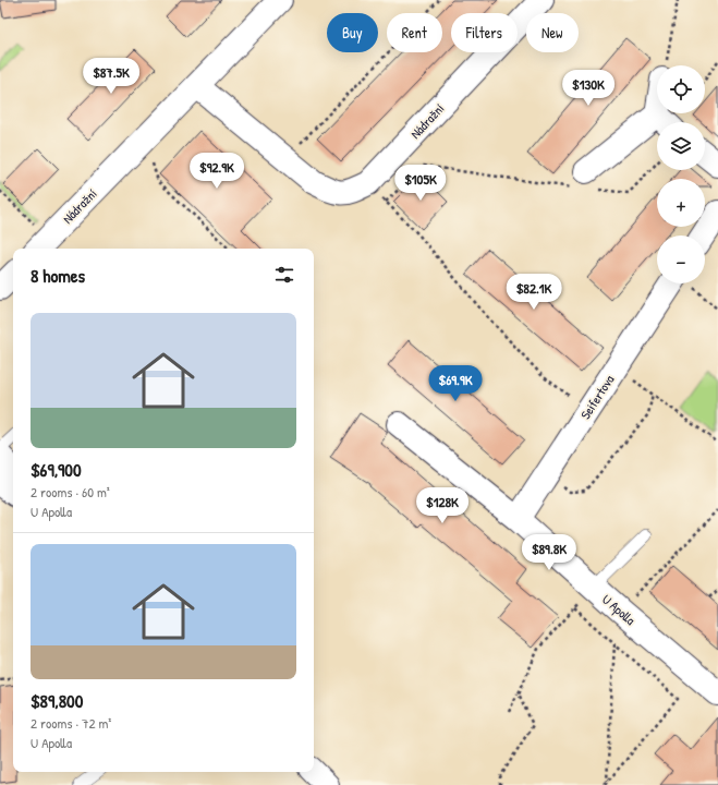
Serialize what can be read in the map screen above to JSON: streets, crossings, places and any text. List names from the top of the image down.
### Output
{
  "streets": {
    "street": ["Nádražní", "Seifertova", "U Apolla"]
  },
  "crossings": [
    ["Seifertova", "U Apolla"]
  ],
  "page": {
    "chip": [
      "Buy",
      "Rent",
      "Filters",
      "New"
    ],
    "price": [
      "$87.5K",
      "$130K",
      "$92.9K",
      "$105K",
      "$82.1K",
      "$69.9K",
      "$128K",
      "$89.8K"
    ],
    "map_buttons": ["+", "−"],
    "heading": "8 homes",
    "list": [
      {
        "name": "$69,900",
        "note": "2 rooms · 60 m² · U Apolla"
      },
      {
        "name": "$89,800",
        "note": "2 rooms · 72 m² · U Apolla"
      }
    ]
  }
}
